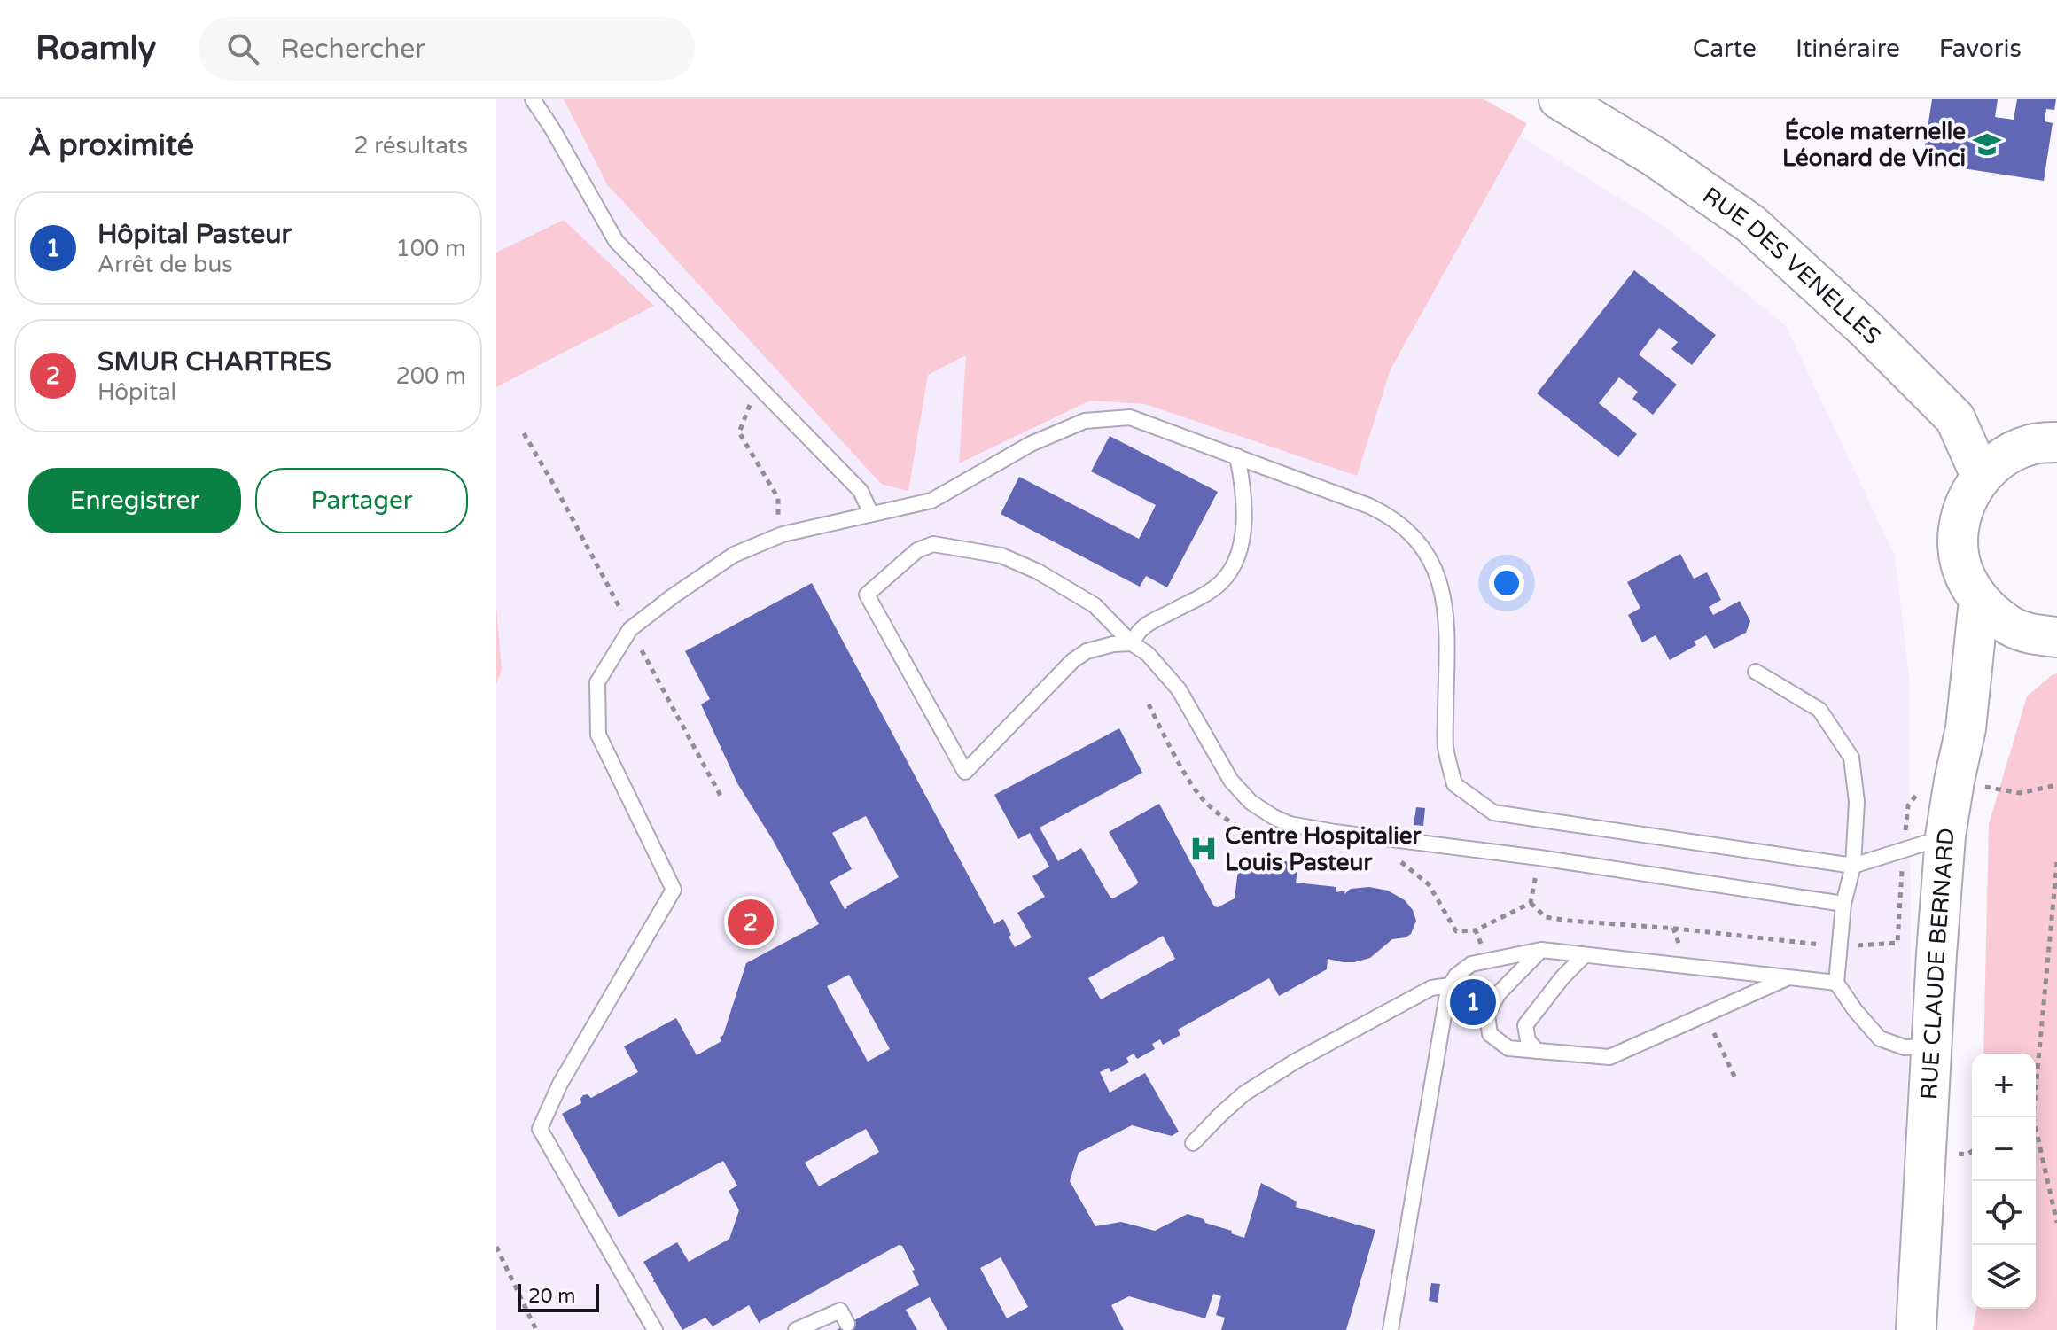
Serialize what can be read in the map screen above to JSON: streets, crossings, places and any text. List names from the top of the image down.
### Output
{
  "streets": {
    "street": ["RUE DES VENELLES", "RUE CLAUDE BERNARD"]
  },
  "places": {
    "school or university": ["École maternelle Léonard de Vinci"],
    "hospital": ["Centre Hospitalier Louis Pasteur"]
  },
  "scale_bar": "20 m",
  "page": {
    "header": "Roamly",
    "search": "Rechercher",
    "nav": ["Carte", "Itinéraire", "Favoris"],
    "heading": ["À proximité", "2 résultats"],
    "list": [
      {
        "mark": "1",
        "name": "Hôpital Pasteur",
        "note": "Arrêt de bus",
        "value": "100 m"
      },
      {
        "mark": "2",
        "name": "SMUR CHARTRES",
        "note": "Hôpital",
        "value": "200 m"
      }
    ],
    "buttons": ["Enregistrer", "Partager"],
    "pins": ["2", "1"],
    "map_buttons": ["+", "−"],
    "scale": "20 m"
  }
}
